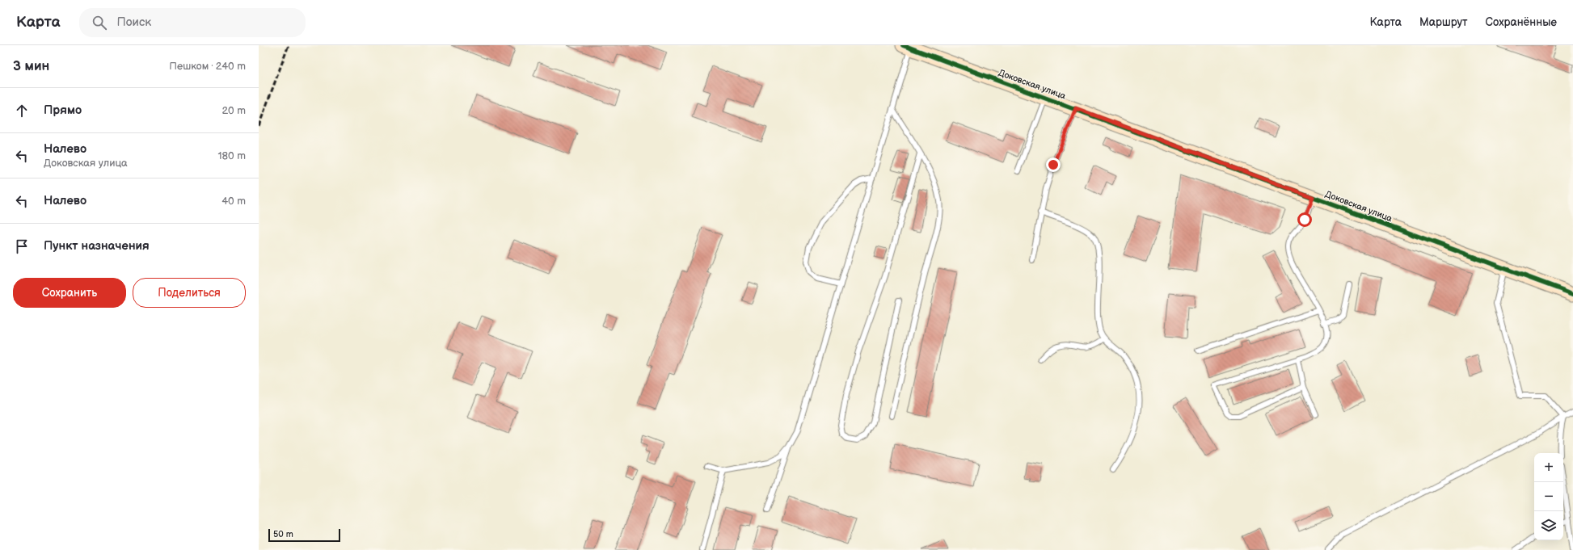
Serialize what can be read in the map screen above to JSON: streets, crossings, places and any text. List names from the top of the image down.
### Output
{
  "streets": {
    "street": ["Доковская улица"]
  },
  "scale_bar": "50 m",
  "page": {
    "header": "Карта",
    "search": "Поиск",
    "nav": ["Карта", "Маршрут", "Сохранённые"],
    "heading": ["3 мин", "Пешком · 240 m"],
    "list": [
      ["Прямо", "20 m"],
      ["Налево", "Доковская улица", "180 m"],
      ["Налево", "40 m"],
      "Пункт назначения"
    ],
    "buttons": ["Сохранить", "Поделиться"],
    "map_buttons": ["+", "−"],
    "scale": "50 m"
  }
}
